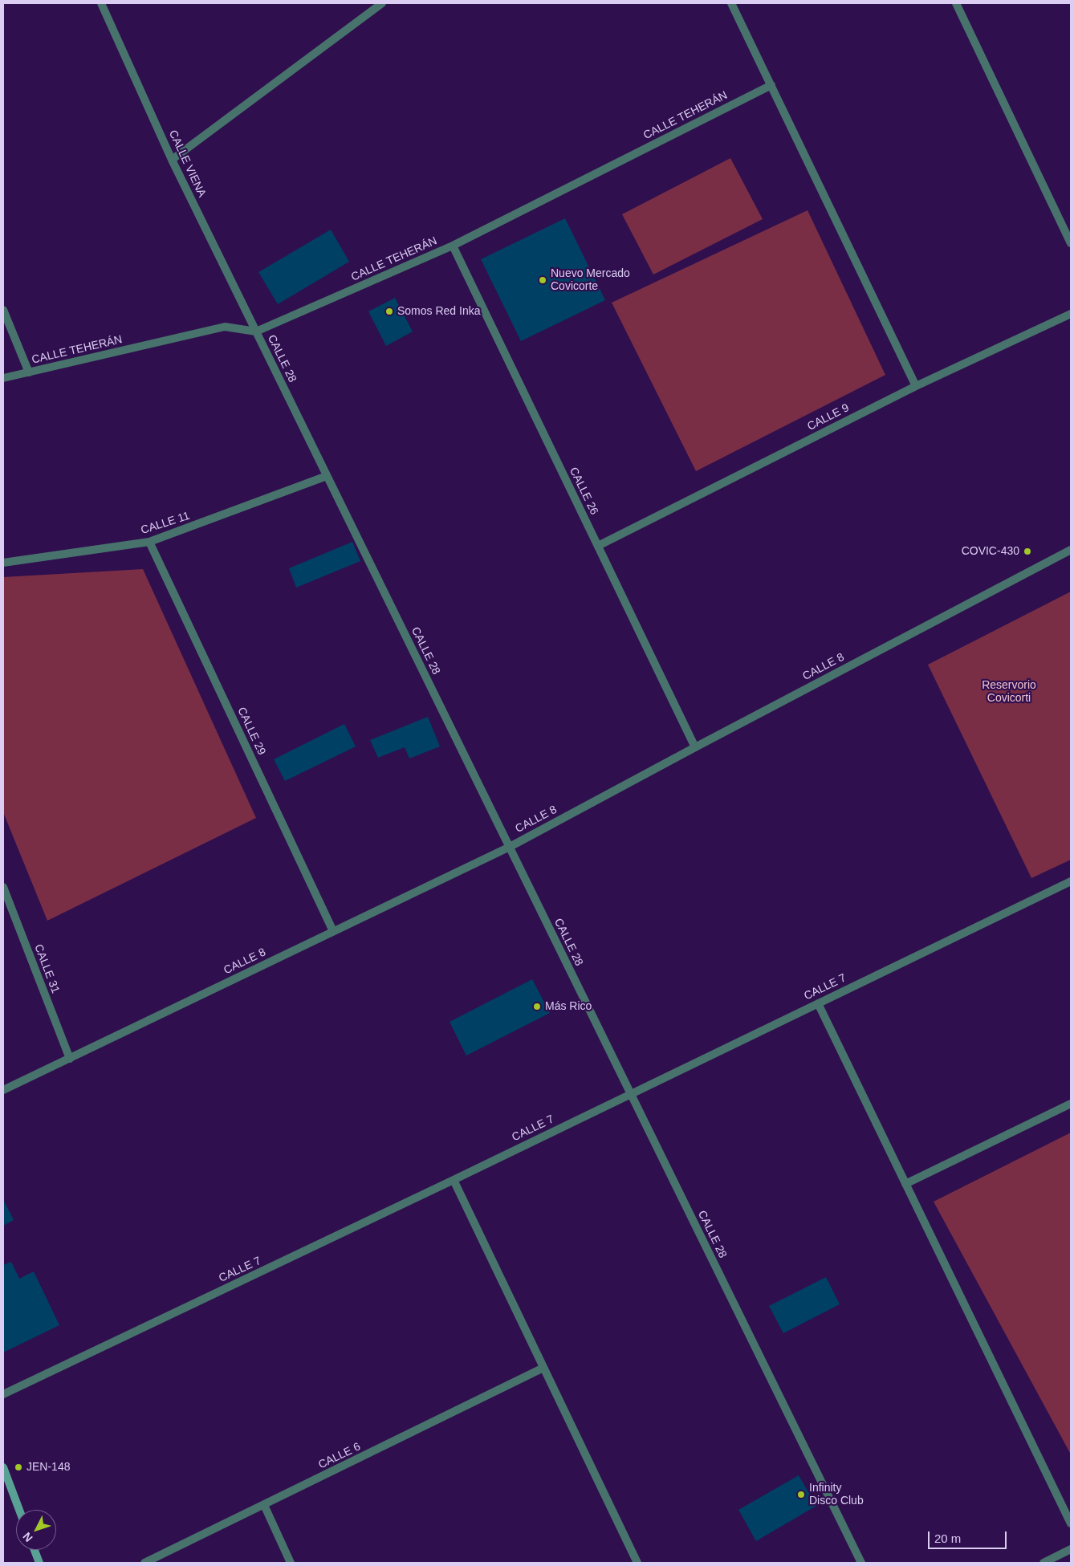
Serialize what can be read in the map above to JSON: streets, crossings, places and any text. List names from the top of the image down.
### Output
{
  "streets": {
    "street": [
      "CALLE TEHERÁN",
      "CALLE VIENA",
      "CALLE 28",
      "CALLE 9",
      "CALLE 26",
      "CALLE 11",
      "CALLE 8",
      "CALLE 29",
      "CALLE 31",
      "CALLE 7",
      "CALLE 6"
    ]
  },
  "crossings": [
    ["CALLE TEHERÁN", "CALLE VIENA"],
    ["CALLE TEHERÁN", "CALLE 28"],
    ["CALLE TEHERÁN", "CALLE 26"],
    ["CALLE VIENA", "CALLE 28"],
    ["CALLE 28", "CALLE 11"],
    ["CALLE 28", "CALLE 8"],
    ["CALLE 28", "CALLE 7"],
    ["CALLE 9", "CALLE 26"],
    ["CALLE 26", "CALLE 8"],
    ["CALLE 11", "CALLE 29"],
    ["CALLE 8", "CALLE 29"],
    ["CALLE 8", "CALLE 31"]
  ],
  "parks": ["Reservorio Covicorti"],
  "places": [
    "Nuevo Mercado Covicorte",
    "Somos Red Inka",
    "COVIC-430",
    "Más Rico",
    "JEN-148",
    "Infinity Disco Club"
  ],
  "scale_bar": "20 m",
  "north": "bottom left"
}
